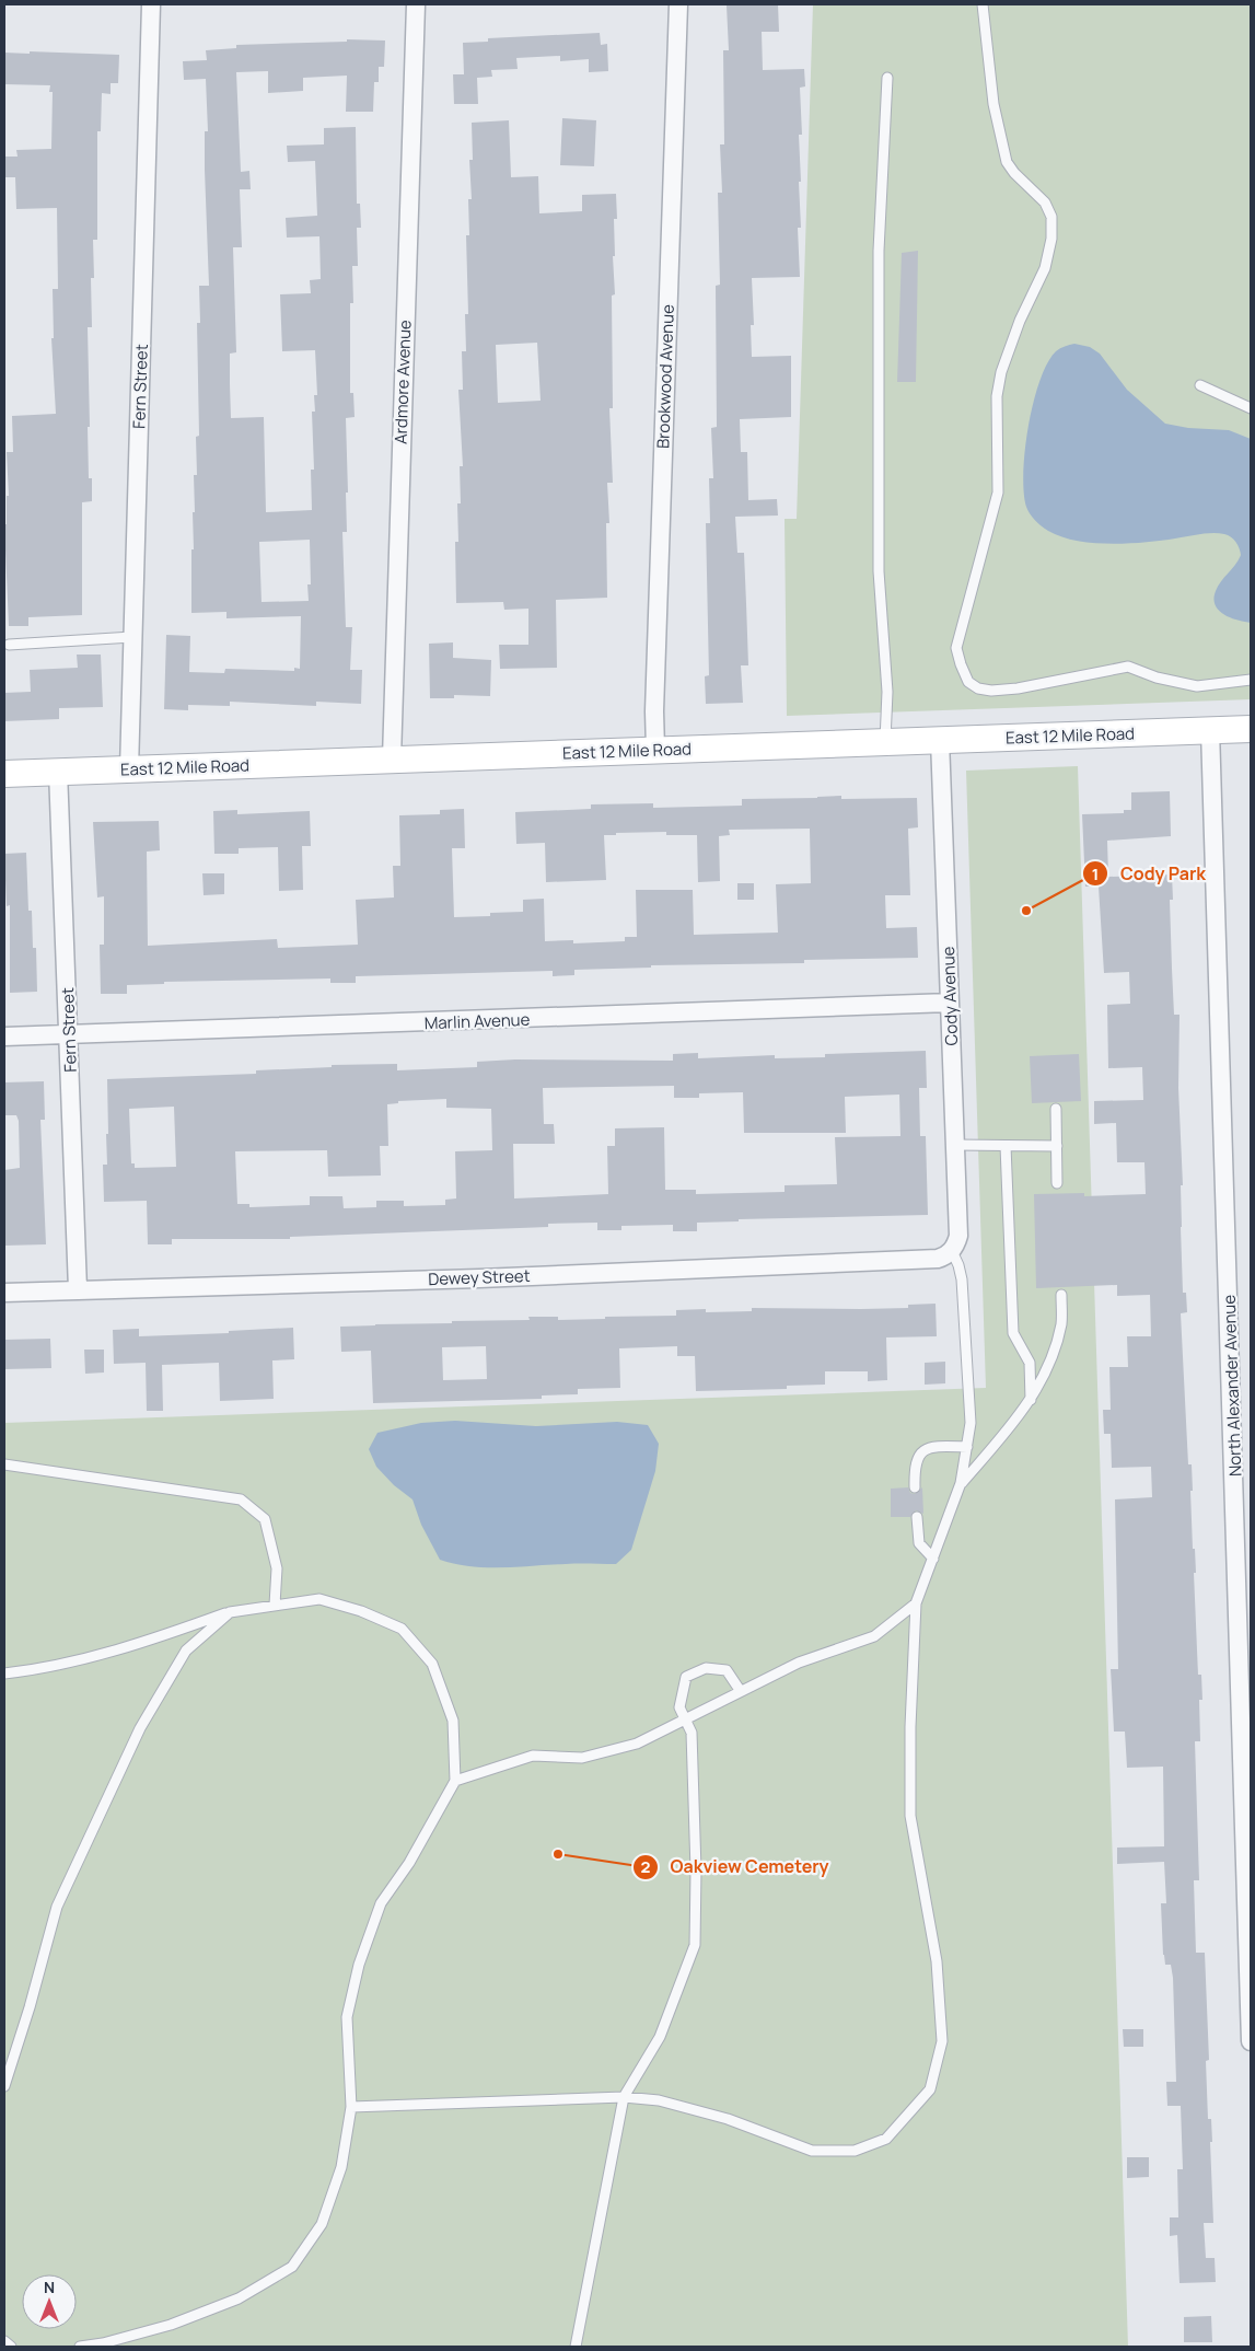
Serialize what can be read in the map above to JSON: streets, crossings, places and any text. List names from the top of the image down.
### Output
{
  "streets": {
    "main road": ["East 12 Mile Road"],
    "street": [
      "Brookwood Avenue",
      "Ardmore Avenue",
      "Fern Street",
      "Cody Avenue",
      "Marlin Avenue",
      "Dewey Street",
      "North Alexander Avenue"
    ]
  },
  "crossings": [
    ["Brookwood Avenue", "East 12 Mile Road"],
    ["Ardmore Avenue", "East 12 Mile Road"],
    ["Fern Street", "East 12 Mile Road"],
    ["Fern Street", "Marlin Avenue"],
    ["Fern Street", "Dewey Street"],
    ["East 12 Mile Road", "Cody Avenue"],
    ["East 12 Mile Road", "North Alexander Avenue"],
    ["Cody Avenue", "Marlin Avenue"],
    ["Cody Avenue", "Dewey Street"]
  ],
  "places": ["Cody Park", "Oakview Cemetery"],
  "north": "top"
}
